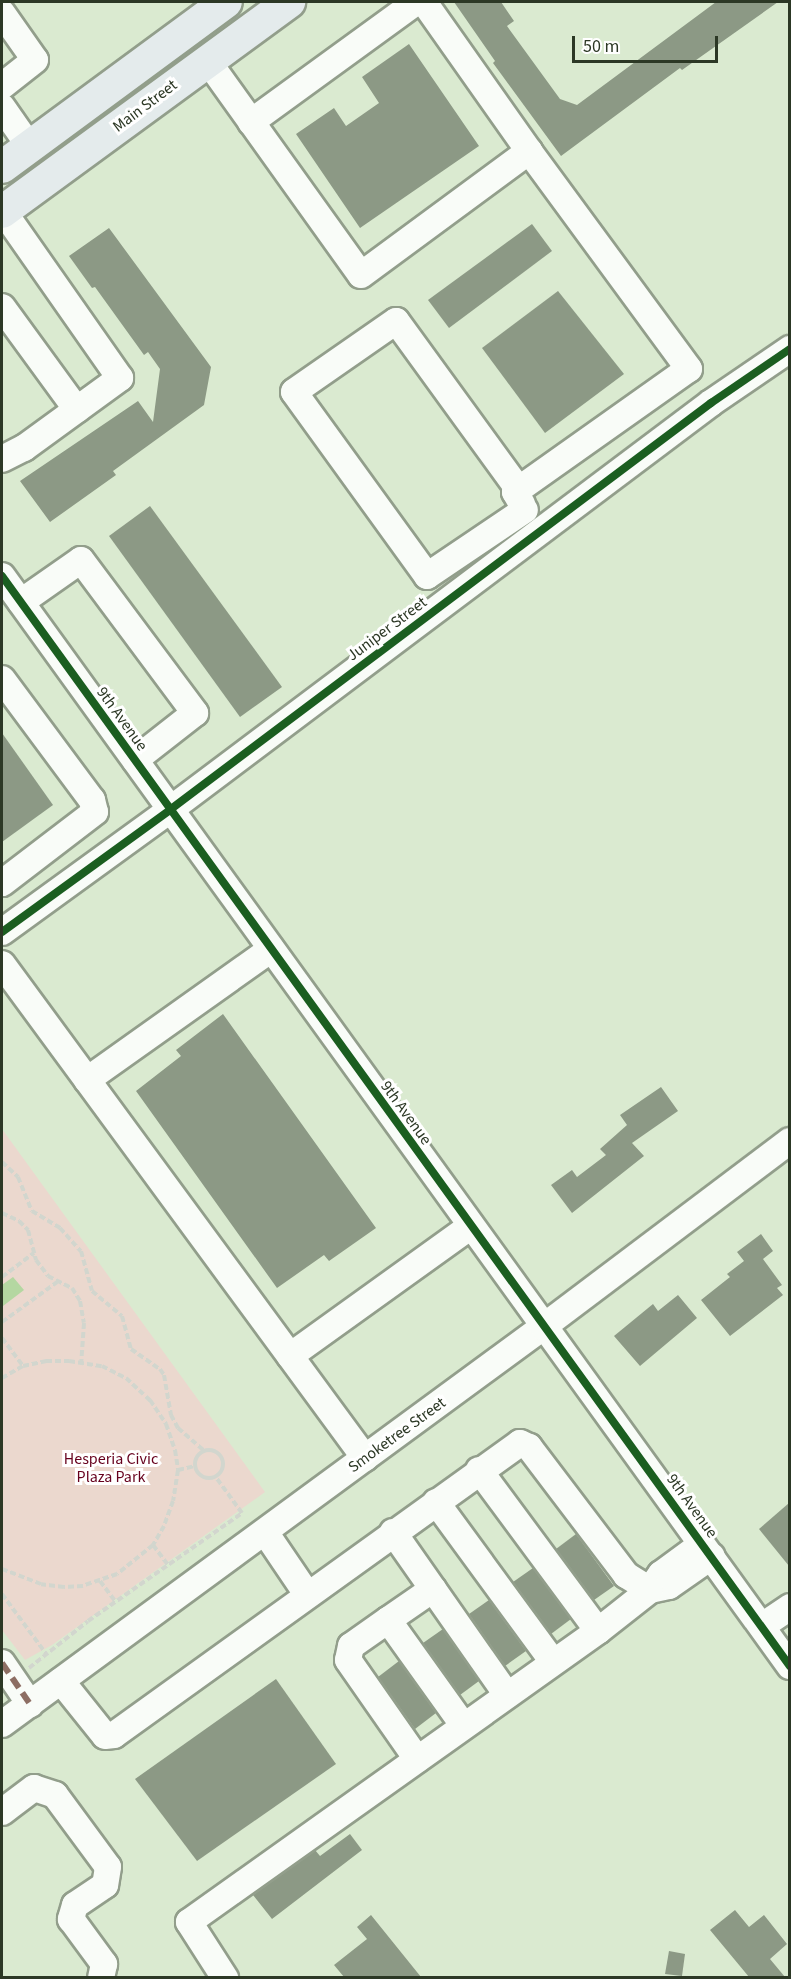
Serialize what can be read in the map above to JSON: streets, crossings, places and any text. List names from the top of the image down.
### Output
{
  "streets": {
    "main road": ["Main Street"],
    "street": ["Juniper Street", "9th Avenue", "Smoketree Street"]
  },
  "crossings": [
    ["Juniper Street", "9th Avenue"],
    ["9th Avenue", "Smoketree Street"]
  ],
  "parks": ["Hesperia Civic Plaza Park"],
  "scale_bar": "50 m"
}
